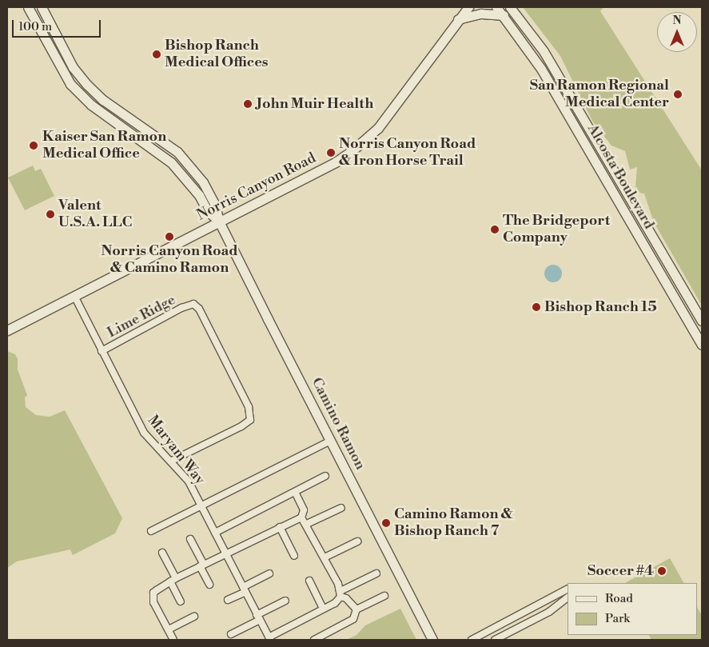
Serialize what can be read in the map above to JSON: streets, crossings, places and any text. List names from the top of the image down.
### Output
{
  "streets": {
    "main road": ["Alcosta Boulevard", "Norris Canyon Road", "Camino Ramon"],
    "street": ["Lime Ridge", "Maryam Way"]
  },
  "crossings": [
    ["Norris Canyon Road", "Camino Ramon"],
    ["Norris Canyon Road", "Maryam Way"],
    ["Lime Ridge", "Maryam Way"]
  ],
  "places": [
    "Bishop Ranch Medical Offices",
    "San Ramon Regional Medical Center",
    "John Muir Health",
    "Kaiser San Ramon Medical Office",
    "Norris Canyon Road & Iron Horse Trail",
    "Valent U.S.A. LLC",
    "The Bridgeport Company",
    "Norris Canyon Road & Camino Ramon",
    "Bishop Ranch 15",
    "Camino Ramon & Bishop Ranch 7",
    "Soccer #4"
  ],
  "legend": ["Road", "Park"],
  "scale_bar": "100 m",
  "north": "top"
}
